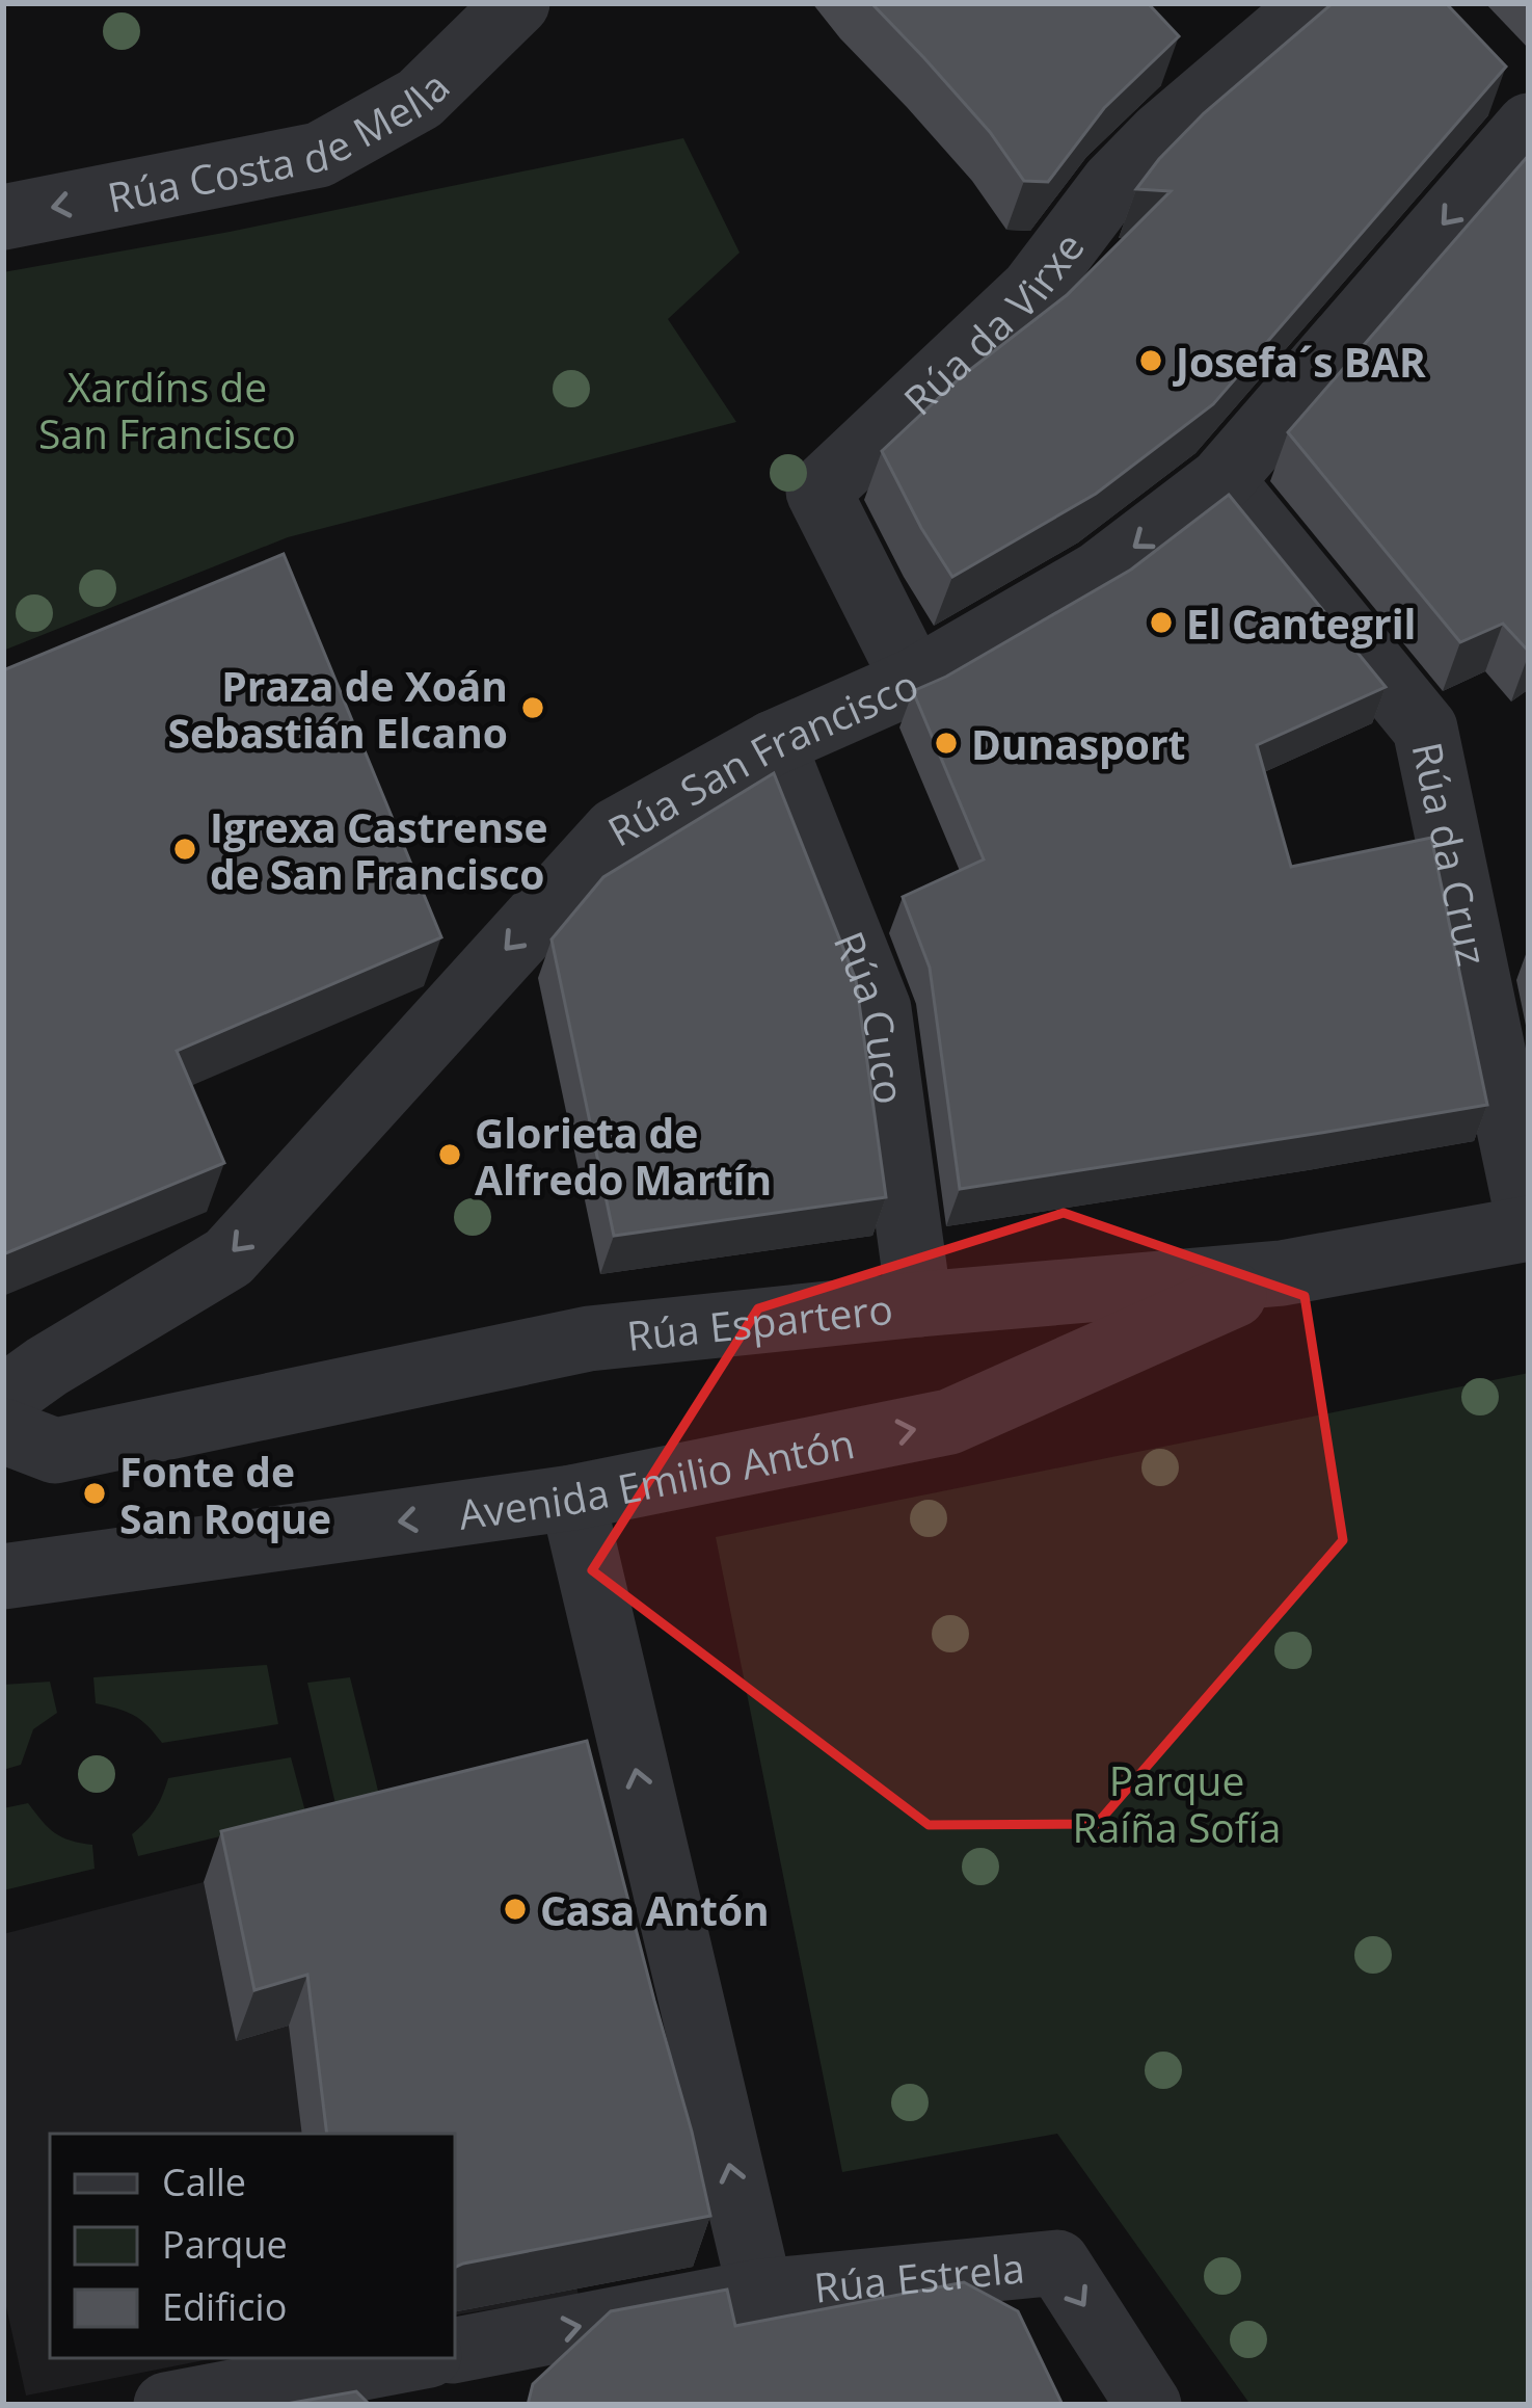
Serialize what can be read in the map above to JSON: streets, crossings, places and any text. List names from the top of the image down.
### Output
{
  "streets": {
    "street": [
      "Rúa Costa de Mella",
      "Rúa da Virxe",
      "Rúa San Francisco",
      "Rúa da Cruz",
      "Rúa Cuco",
      "Rúa Espartero",
      "Avenida Emilio Antón",
      "Rúa Estrela"
    ]
  },
  "crossings": [
    ["Rúa da Virxe", "Rúa San Francisco"],
    ["Rúa San Francisco", "Rúa da Cruz"],
    ["Rúa San Francisco", "Rúa Cuco"],
    ["Rúa da Cruz", "Rúa Espartero"],
    ["Rúa Cuco", "Rúa Espartero"],
    ["Rúa Espartero", "Avenida Emilio Antón"]
  ],
  "one_way": ["Rúa Costa de Mella", "Rúa San Francisco", "Rúa Estrela"],
  "parks": ["Xardíns de San Francisco", "Parque Raíña Sofía"],
  "places": [
    "Josefa´s BAR",
    "El Cantegril",
    "Praza de Xoán Sebastián Elcano",
    "Dunasport",
    "Igrexa Castrense de San Francisco",
    "Glorieta de Alfredo Martín",
    "Fonte de San Roque",
    "Casa Antón"
  ],
  "legend": ["Calle", "Parque", "Edificio"]
}
